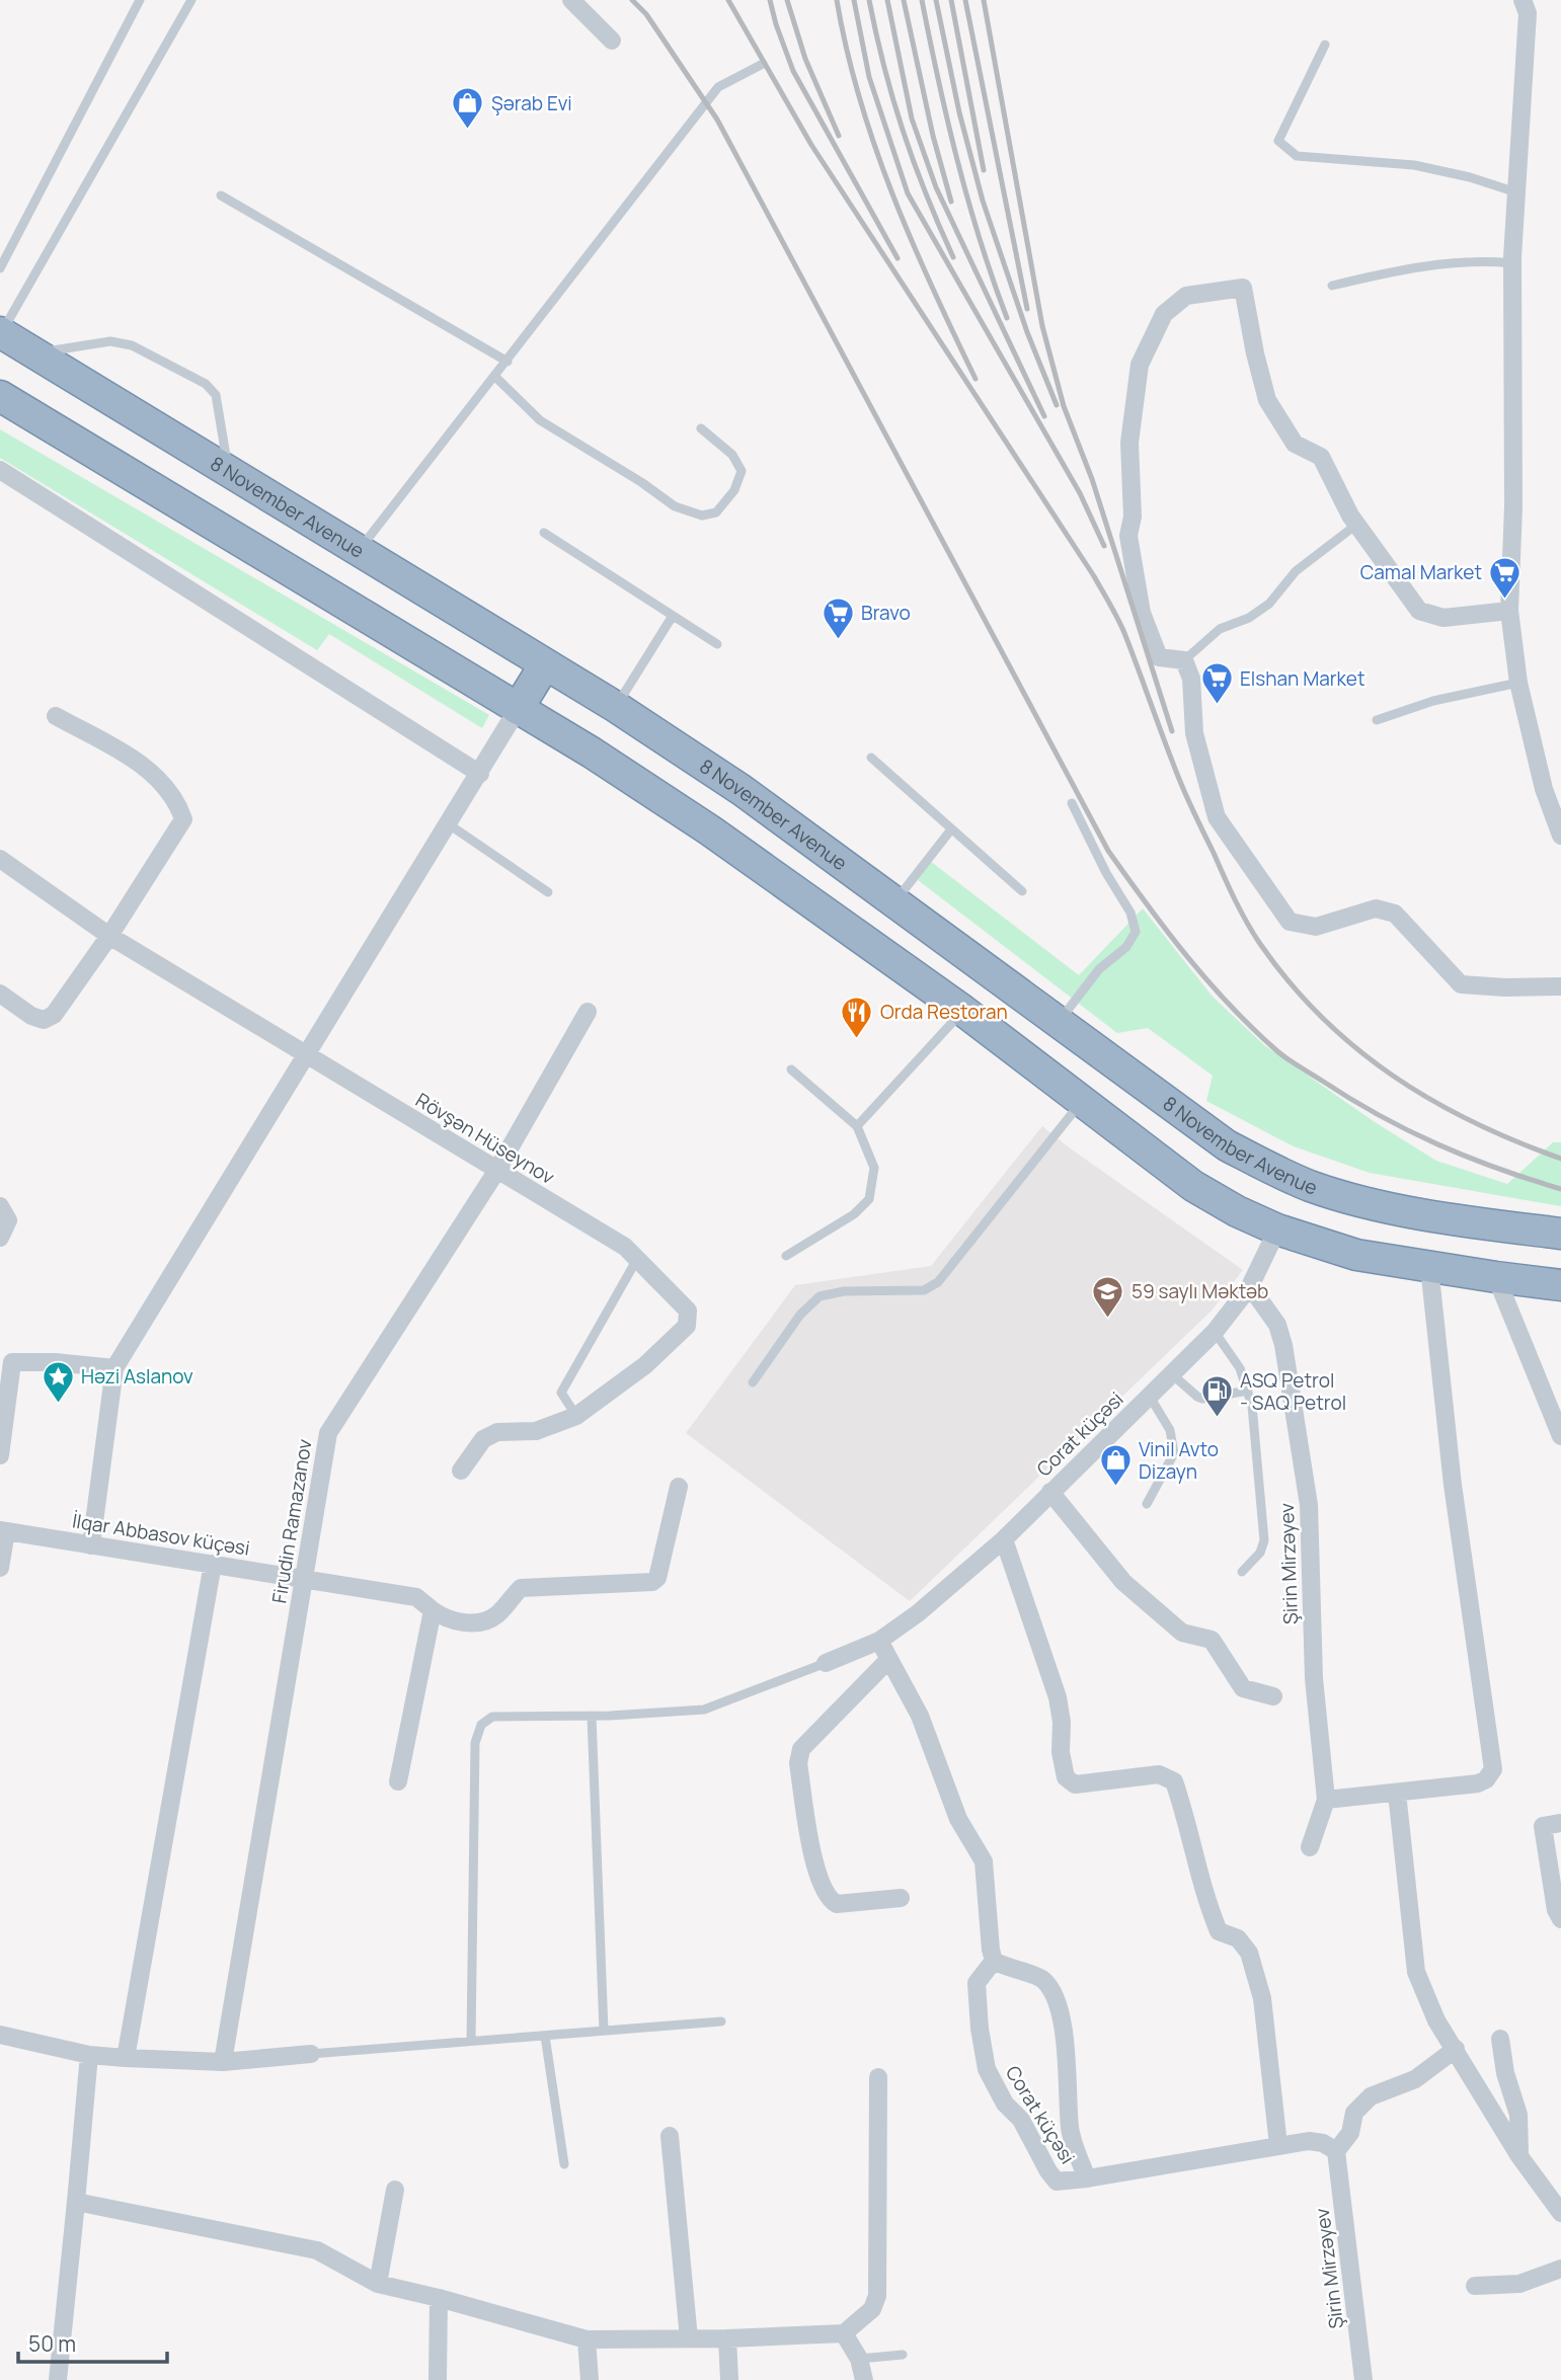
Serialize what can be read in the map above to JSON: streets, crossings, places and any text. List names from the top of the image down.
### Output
{
  "streets": {
    "highway": ["8 November Avenue"],
    "street": [
      "Rövşən Hüseynov",
      "Corat küçəsi",
      "Firudin Ramazanov",
      "İlqar Abbasov küçəsi",
      "Şirin Mirzəyev"
    ]
  },
  "crossings": [
    ["Rövşən Hüseynov", "Firudin Ramazanov"],
    ["Corat küçəsi", "Şirin Mirzəyev"],
    ["Firudin Ramazanov", "İlqar Abbasov küçəsi"]
  ],
  "places": {
    "shop": ["Şərab Evi", "Vinil Avto Dizayn"],
    "supermarket": ["Camal Market", "Bravo", "Elshan Market"],
    "restaurant": ["Orda Restoran"],
    "school or university": ["59 saylı Məktəb"],
    "place": ["Həzi Aslanov"],
    "fuel station": ["ASQ Petrol - SAQ Petrol"]
  },
  "scale_bar": "50 m"
}
